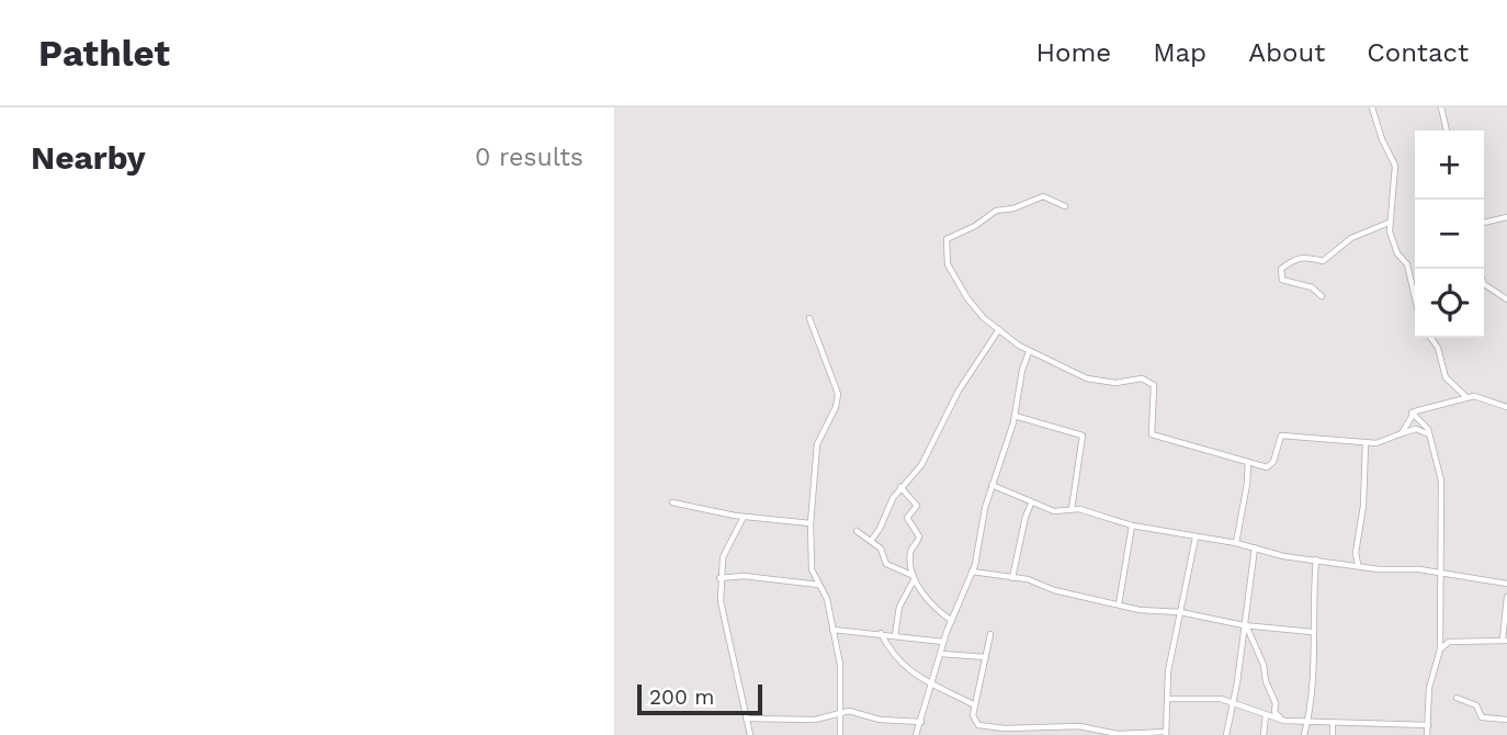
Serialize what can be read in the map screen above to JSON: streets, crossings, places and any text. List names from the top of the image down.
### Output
{
  "scale_bar": "200 m",
  "page": {
    "header": "Pathlet",
    "nav": [
      "Home",
      "Map",
      "About",
      "Contact"
    ],
    "heading": ["Nearby", "0 results"],
    "map_buttons": ["+", "−"],
    "scale": "200 m"
  }
}
